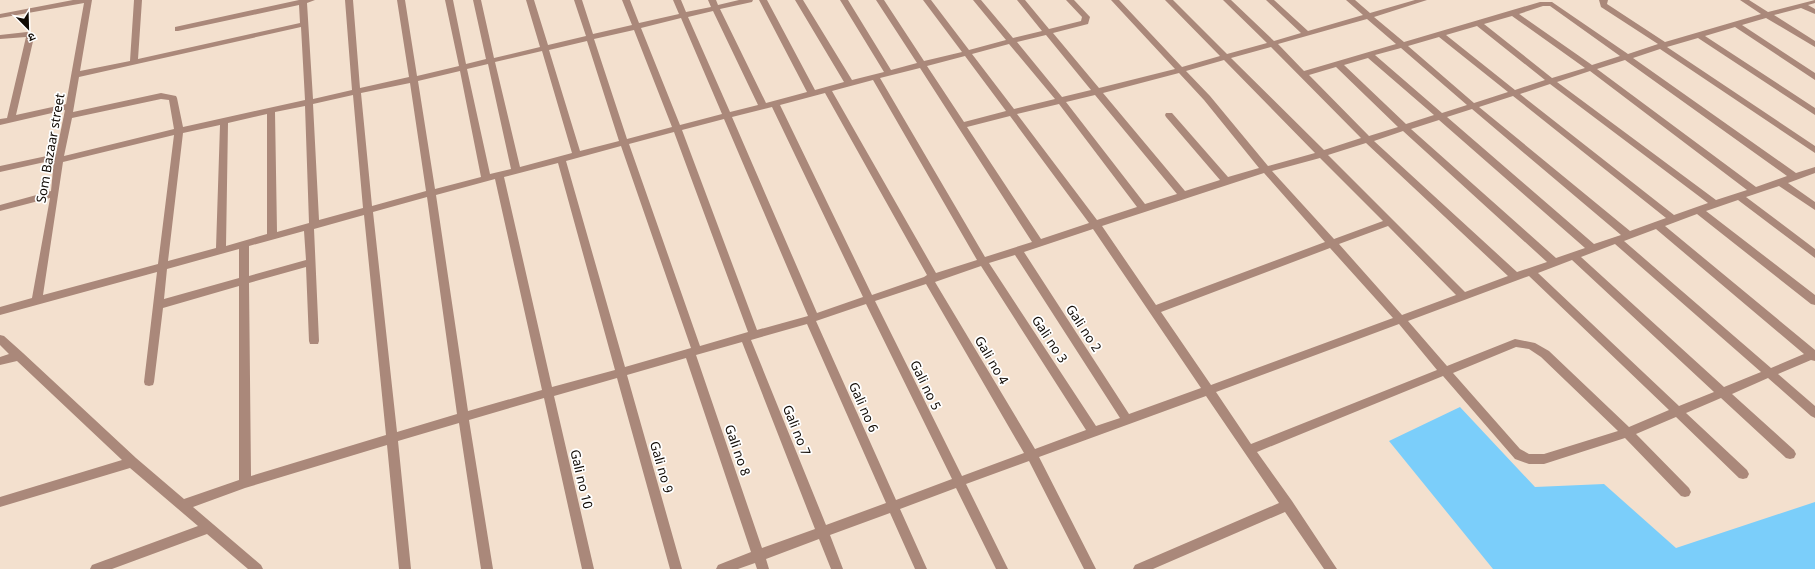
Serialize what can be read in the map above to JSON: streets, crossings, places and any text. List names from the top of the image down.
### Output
{
  "streets": {
    "street": [
      "Som Bazaar street",
      "Gali no 2",
      "Gali no 3",
      "Gali no 4",
      "Gali no 5",
      "Gali no 6",
      "Gali no 7",
      "Gali no 8",
      "Gali no 9",
      "Gali no 10"
    ]
  },
  "north": "bottom right"
}
